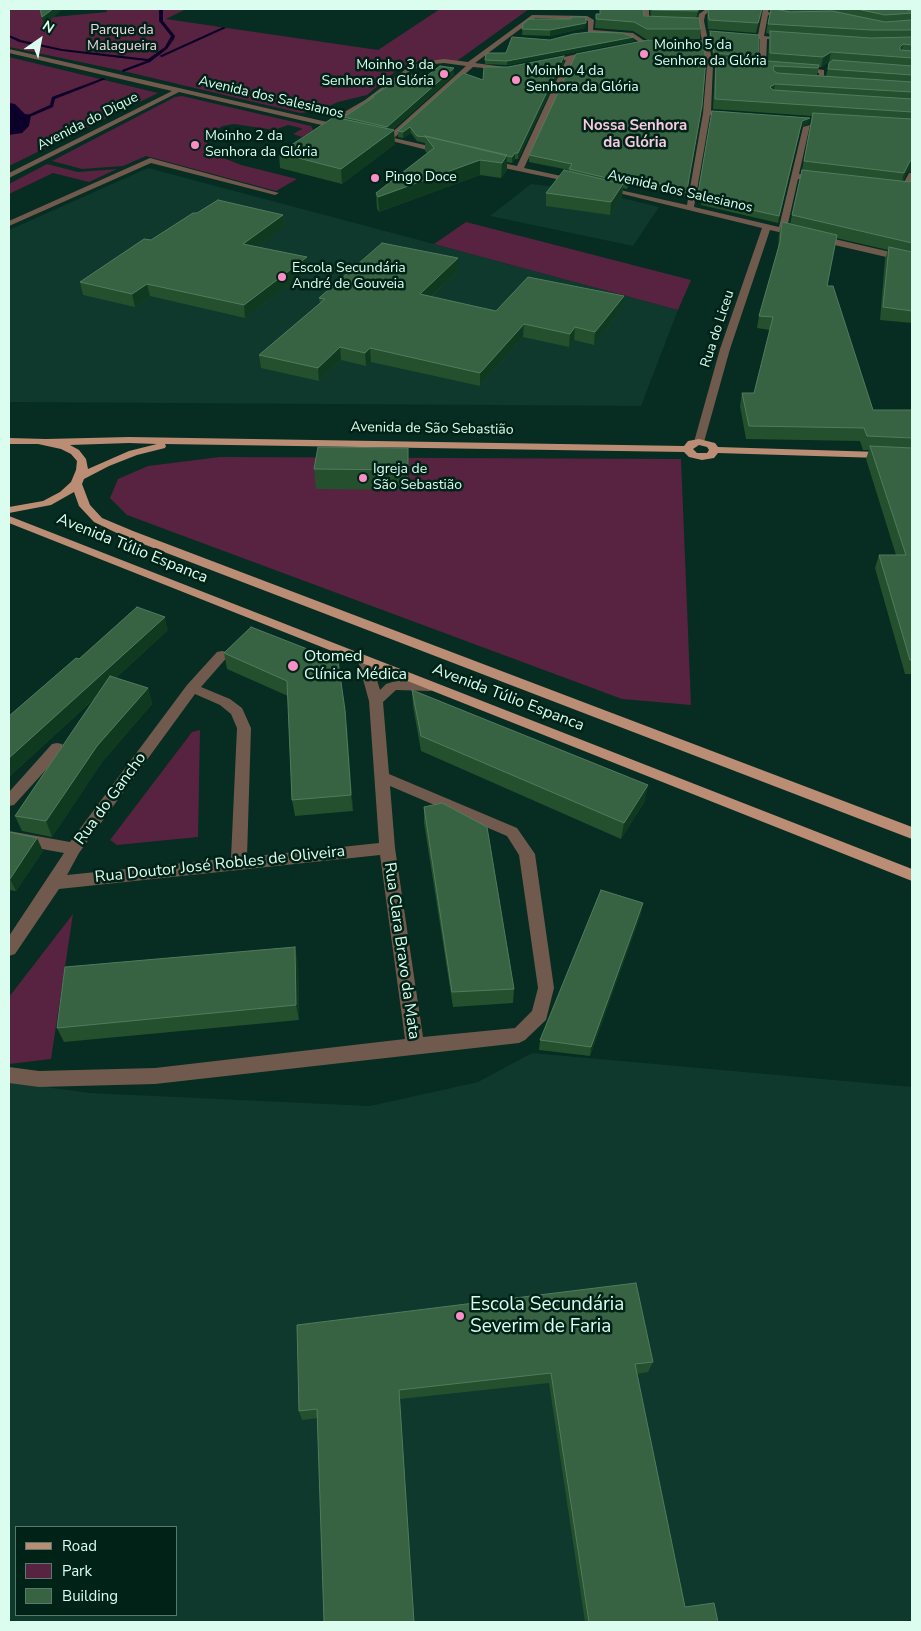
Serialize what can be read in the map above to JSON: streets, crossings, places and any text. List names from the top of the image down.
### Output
{
  "streets": {
    "main road": ["Avenida de São Sebastião", "Avenida Túlio Espanca"],
    "street": [
      "Avenida dos Salesianos",
      "Avenida do Dique",
      "Rua do Liceu",
      "Rua do Gancho",
      "Rua Doutor José Robles de Oliveira",
      "Rua Clara Bravo da Mata"
    ]
  },
  "crossings": [
    ["Avenida dos Salesianos", "Avenida do Dique"],
    ["Avenida dos Salesianos", "Rua do Liceu"],
    ["Rua do Liceu", "Avenida de São Sebastião"],
    ["Avenida de São Sebastião", "Avenida Túlio Espanca"],
    ["Avenida Túlio Espanca", "Rua Clara Bravo da Mata"],
    ["Rua do Gancho", "Rua Doutor José Robles de Oliveira"],
    ["Rua Doutor José Robles de Oliveira", "Rua Clara Bravo da Mata"]
  ],
  "districts": ["Nossa Senhora da Glória"],
  "parks": ["Parque da Malagueira"],
  "places": [
    "Moinho 5 da Senhora da Glória",
    "Moinho 3 da Senhora da Glória",
    "Moinho 4 da Senhora da Glória",
    "Moinho 2 da Senhora da Glória",
    "Pingo Doce",
    "Escola Secundária André de Gouveia",
    "Igreja de São Sebastião",
    "Otomed Clínica Médica",
    "Escola Secundária Severim de Faria"
  ],
  "legend": ["Road", "Park", "Building"],
  "north": "top right"
}
